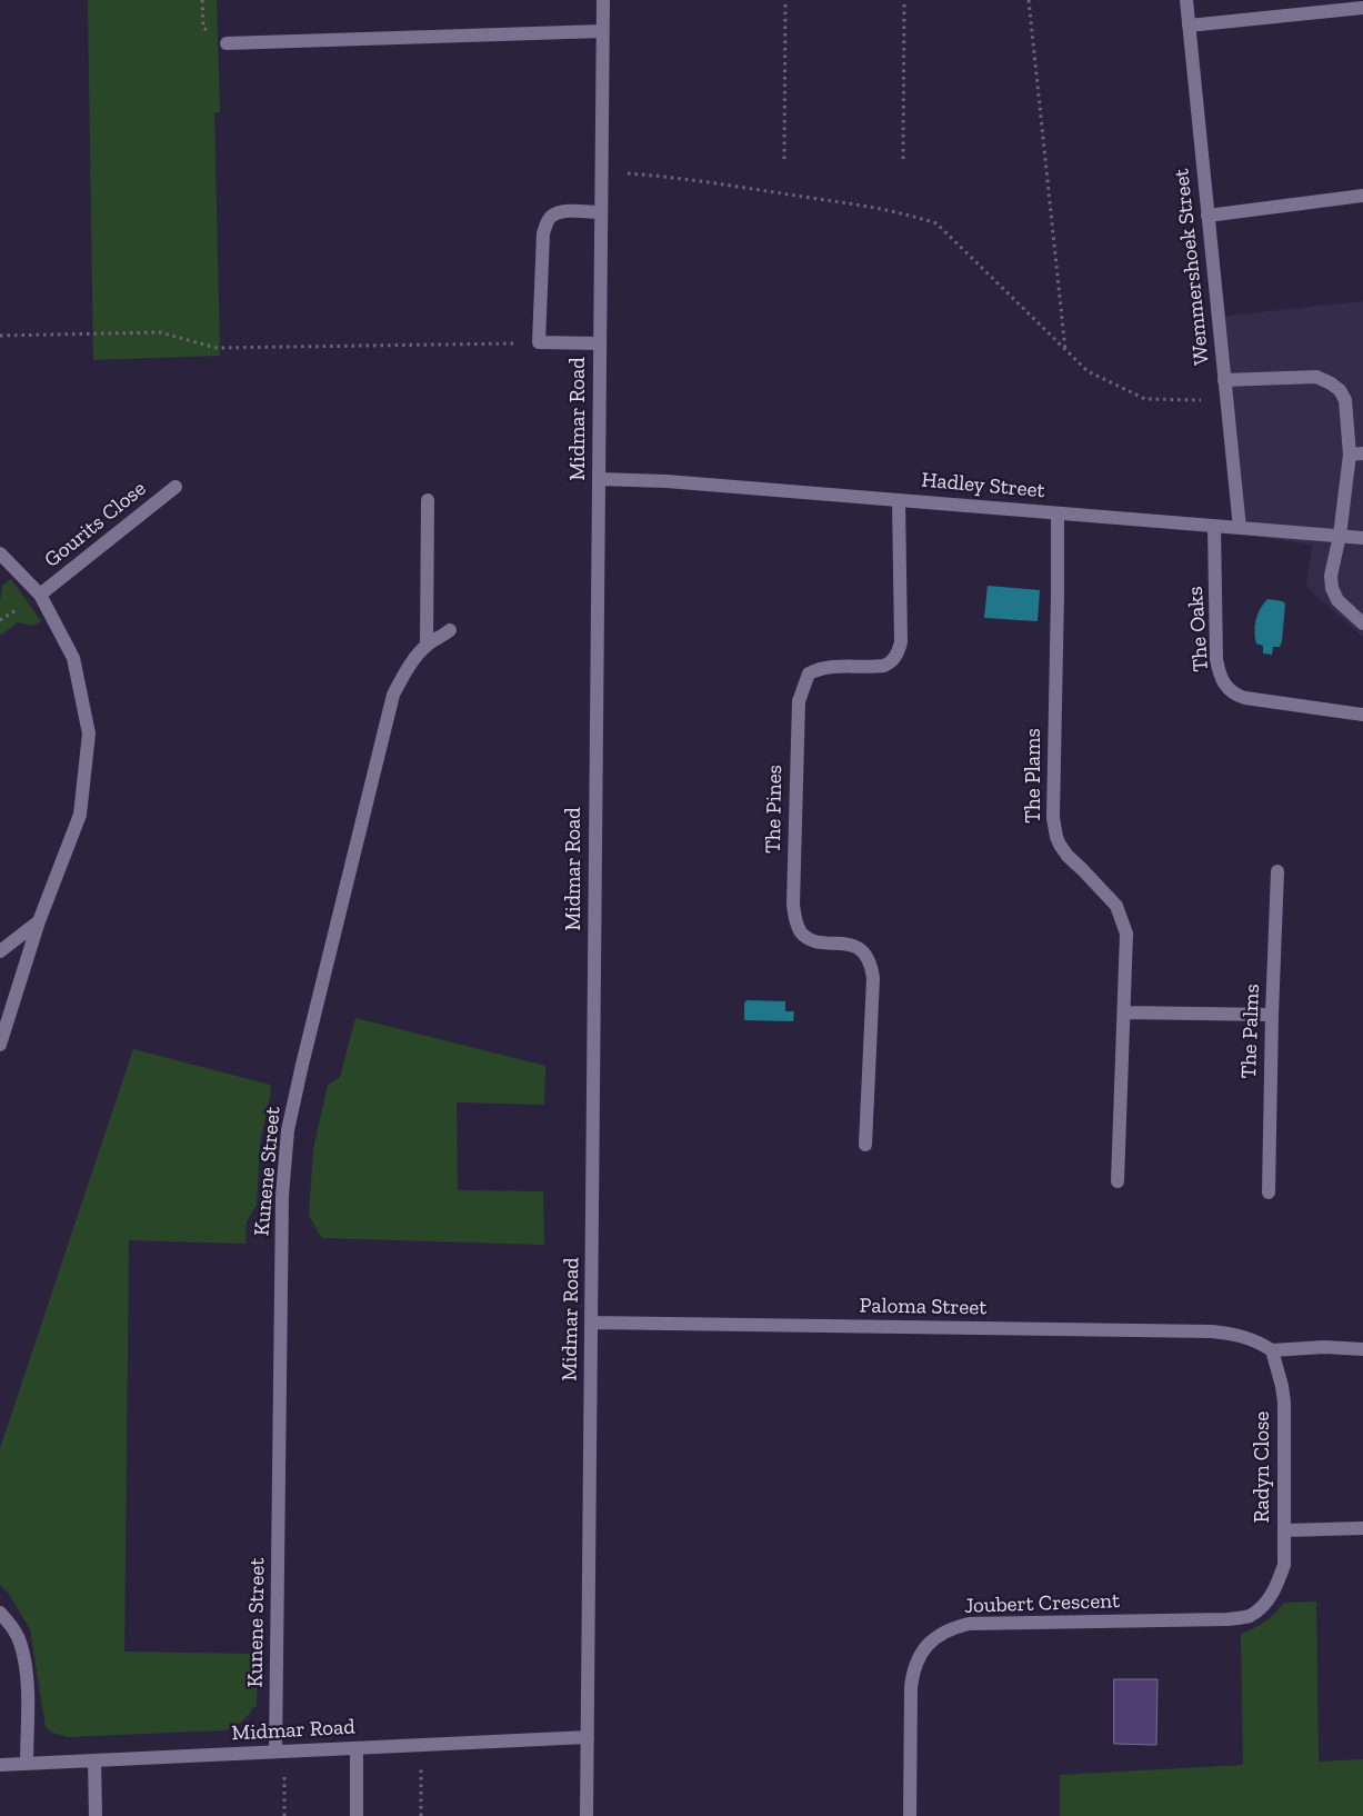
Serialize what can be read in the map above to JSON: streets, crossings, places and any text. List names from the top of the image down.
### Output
{
  "streets": {
    "street": [
      "Wemmershoek Street",
      "Midmar Road",
      "Hadley Street",
      "Gourits Close",
      "The Oaks",
      "The Plams",
      "The Pines",
      "The Palms",
      "Kunene Street",
      "Paloma Street",
      "Radyn Close",
      "Joubert Crescent"
    ]
  },
  "crossings": [
    ["Wemmershoek Street", "Hadley Street"],
    ["Midmar Road", "Hadley Street"],
    ["Midmar Road", "Kunene Street"],
    ["Midmar Road", "Paloma Street"],
    ["Hadley Street", "The Oaks"],
    ["Hadley Street", "The Plams"],
    ["Hadley Street", "The Pines"],
    ["Paloma Street", "Radyn Close"],
    ["Radyn Close", "Joubert Crescent"]
  ]
}
